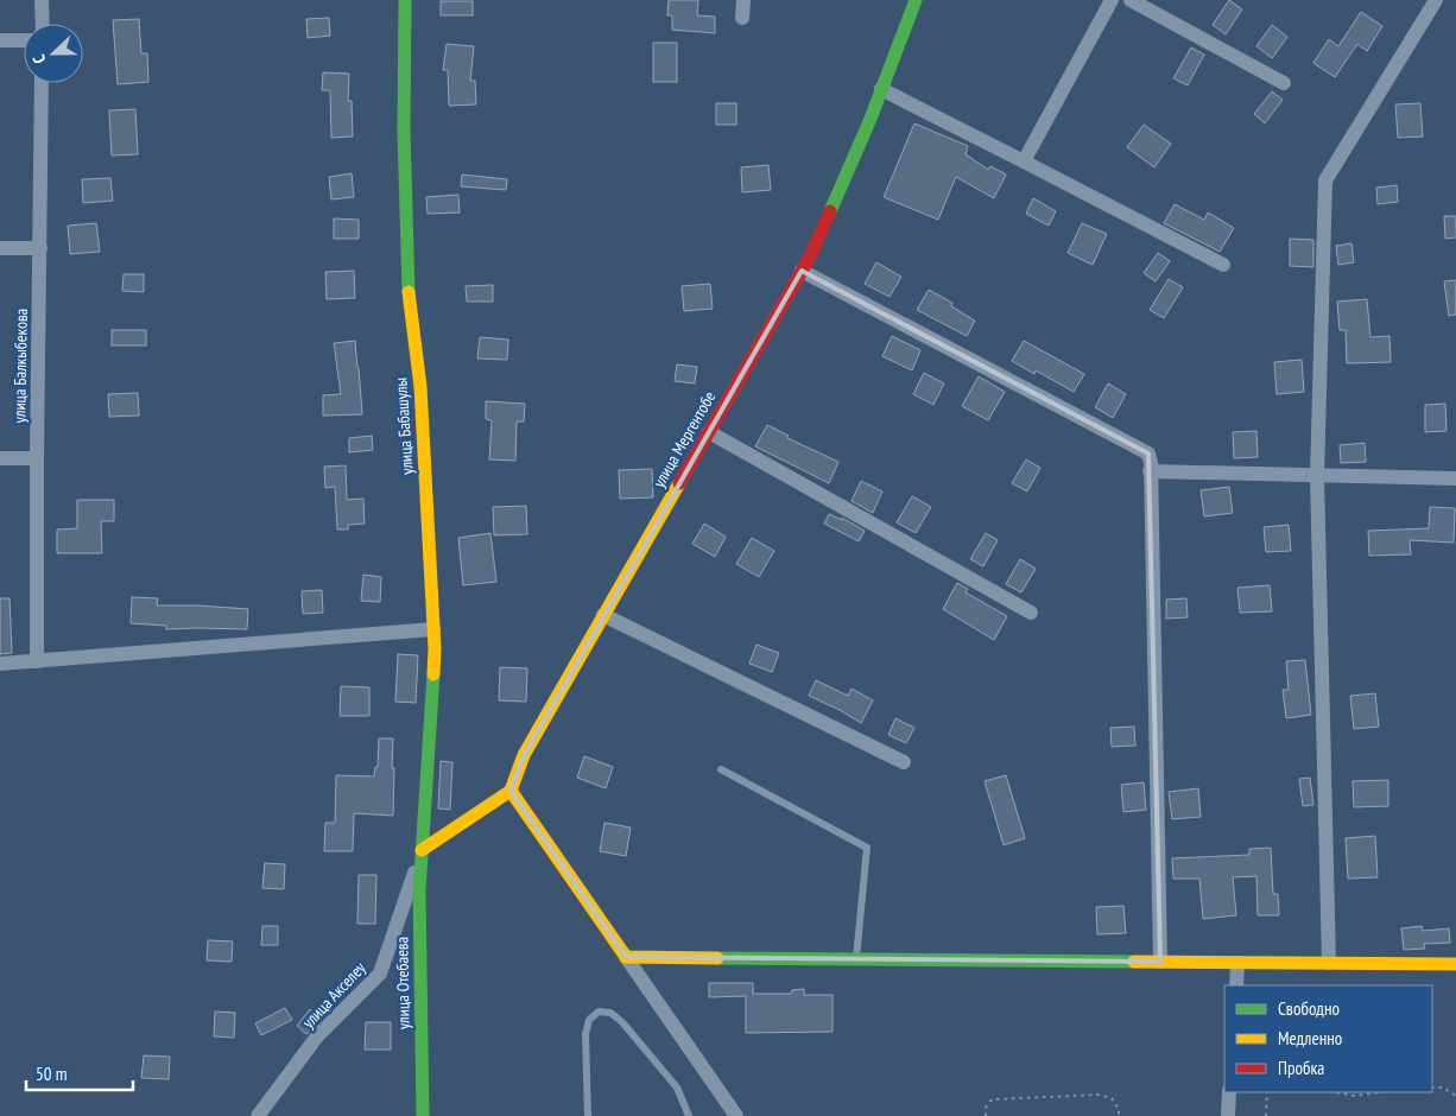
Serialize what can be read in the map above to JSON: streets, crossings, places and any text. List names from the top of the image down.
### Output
{
  "streets": {
    "street": [
      "улица Балкыбекова",
      "улица Бабашулы",
      "улица Мергентобе",
      "улица Отебаева",
      "улица Акселеу"
    ]
  },
  "crossings": [
    ["улица Бабашулы", "улица Отебаева"],
    ["улица Бабашулы", "улица Акселеу"],
    ["улица Отебаева", "улица Акселеу"]
  ],
  "legend": ["Свободно", "Медленно", "Пробка"],
  "scale_bar": "50 m",
  "north": "left"
}
